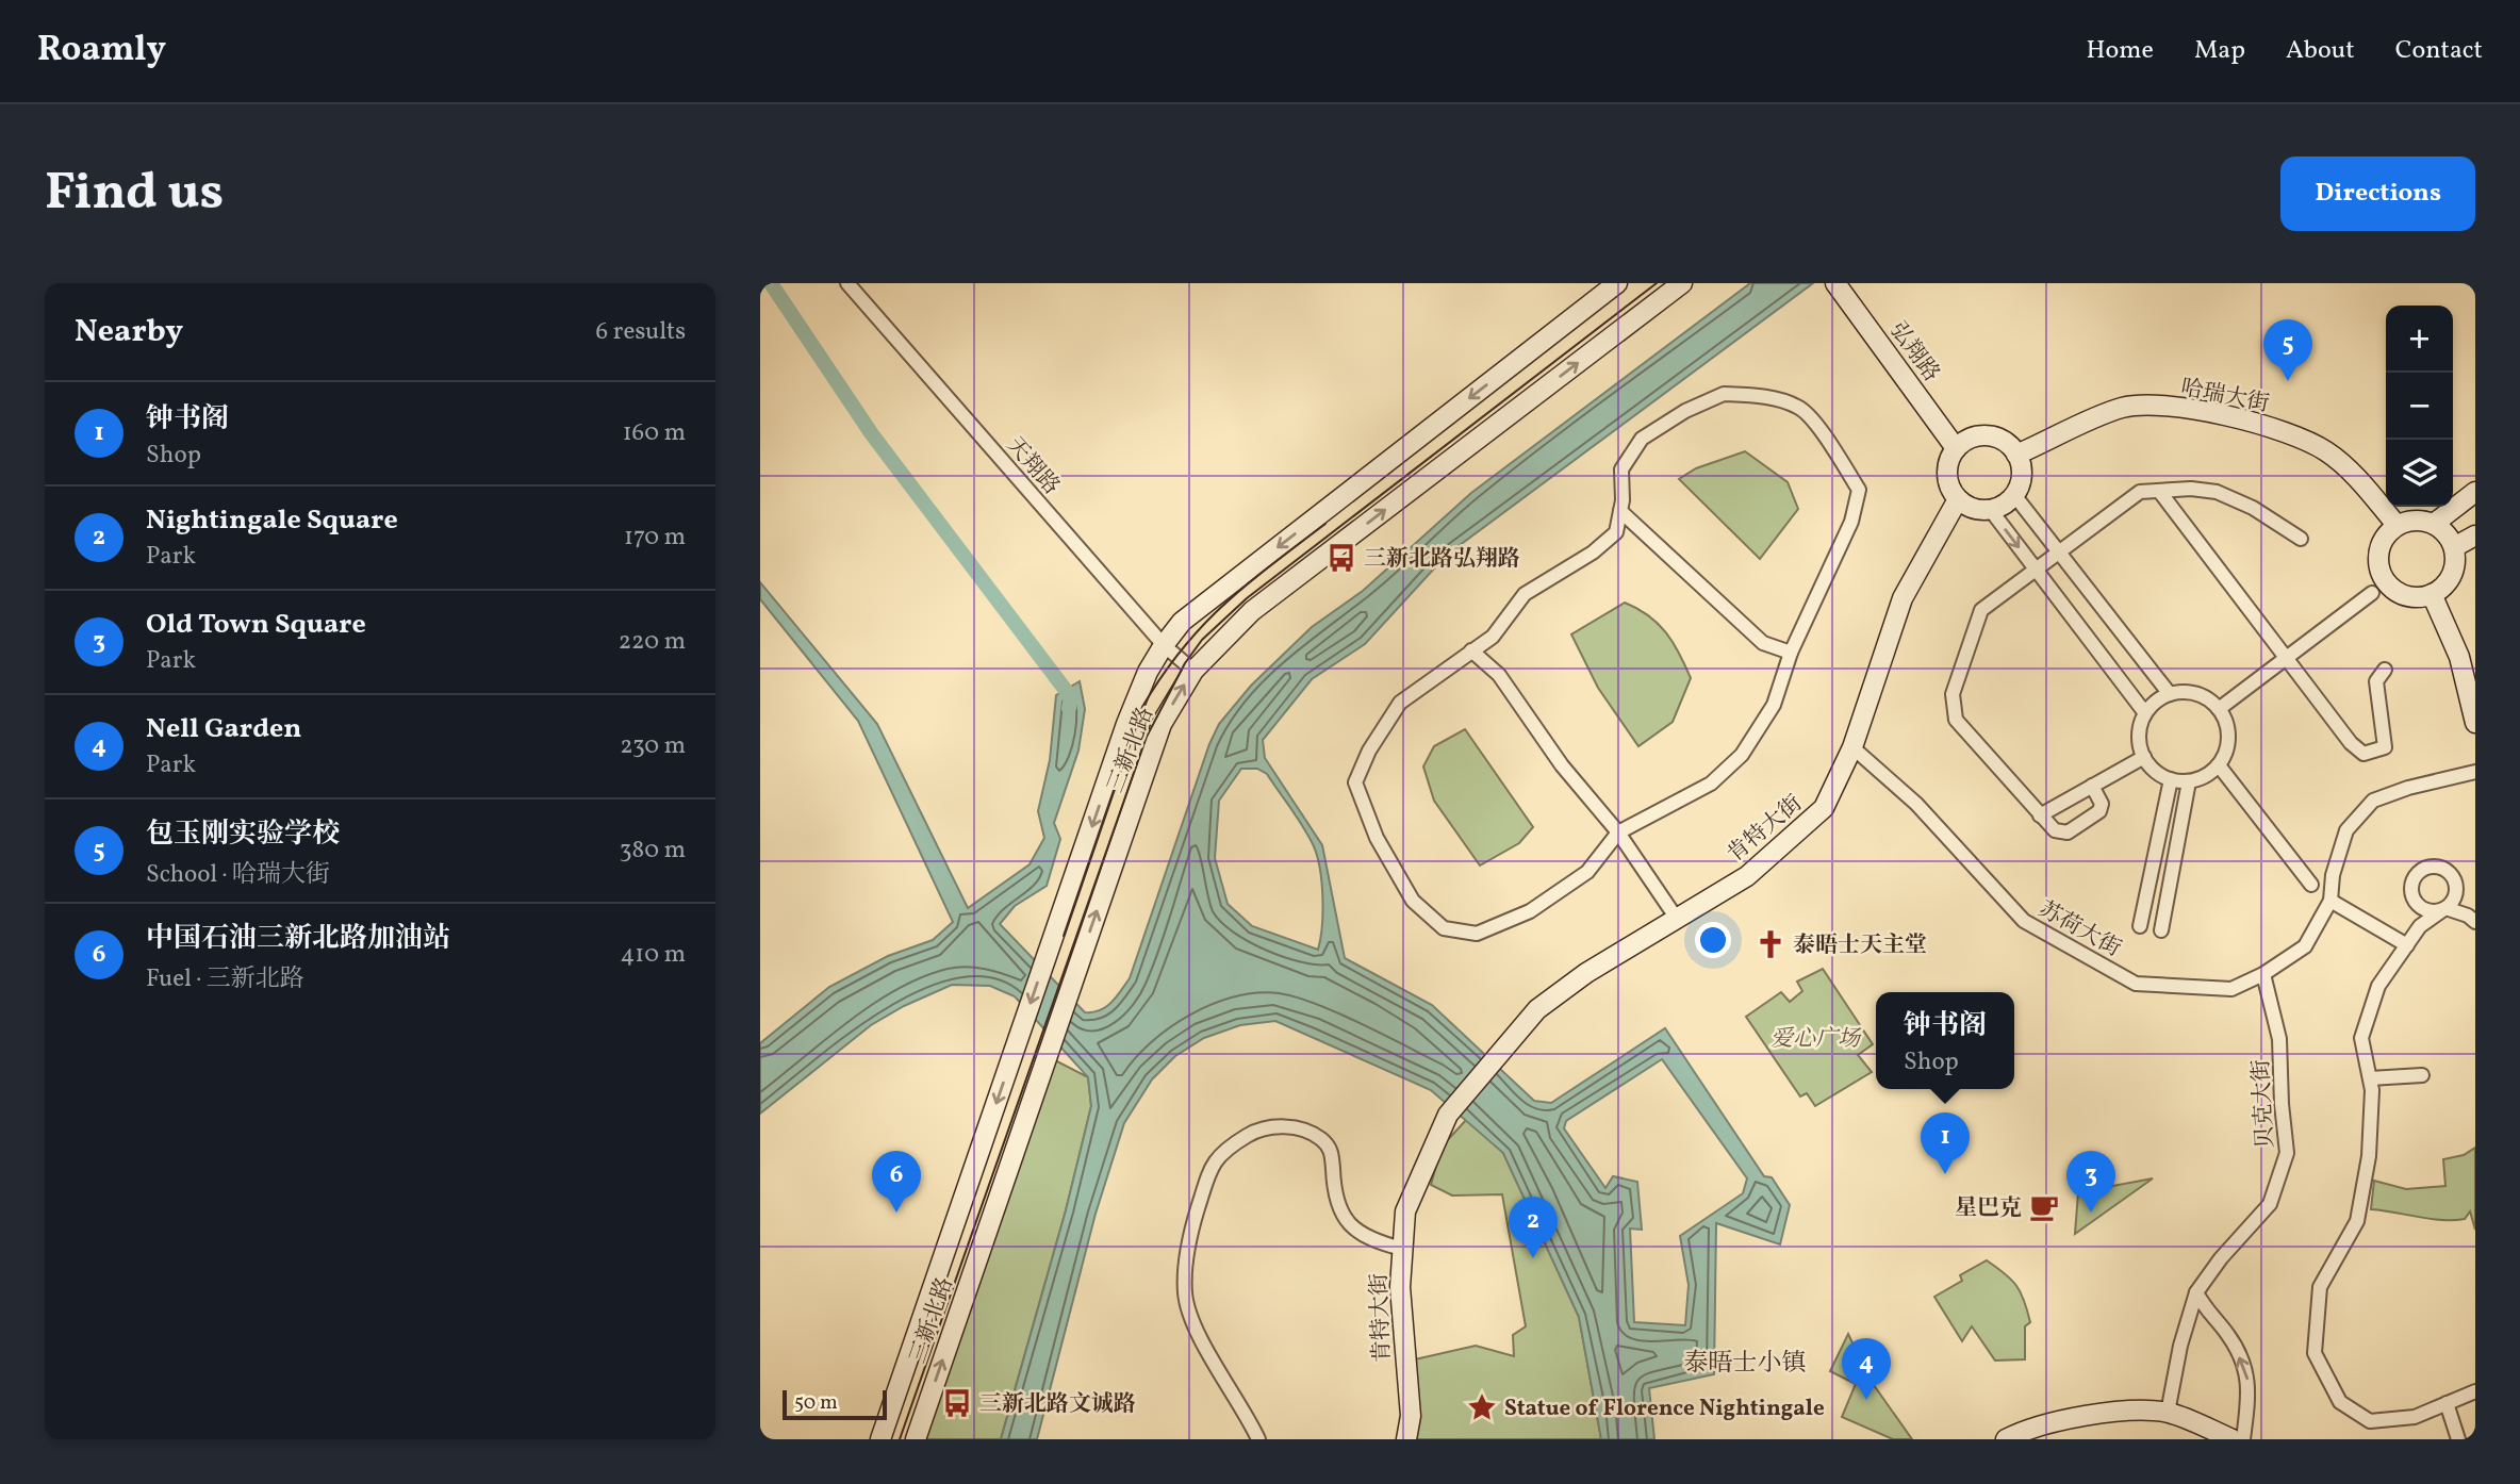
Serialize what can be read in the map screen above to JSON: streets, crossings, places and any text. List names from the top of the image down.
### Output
{
  "streets": {
    "main road": [
      "弘翔路",
      "哈瑞大街",
      "三新北路",
      "肯特大街"
    ],
    "street": ["天翔路", "苏荷大街", "贝克大街"]
  },
  "crossings": [
    ["弘翔路", "哈瑞大街"],
    ["弘翔路", "肯特大街"],
    ["哈瑞大街", "肯特大街"],
    ["天翔路", "三新北路"],
    ["肯特大街", "苏荷大街"],
    ["苏荷大街", "贝克大街"]
  ],
  "districts": ["泰晤士小镇"],
  "parks": ["爱心广场"],
  "places": {
    "bus stop": ["三新北路弘翔路", "三新北路文诚路"],
    "church": ["泰晤士天主堂"],
    "cafe": ["星巴克"],
    "place": ["Statue of Florence Nightingale"]
  },
  "scale_bar": "50 m",
  "page": {
    "header": "Roamly",
    "nav": [
      "Home",
      "Map",
      "About",
      "Contact"
    ],
    "buttons": "Directions",
    "title": "Find us",
    "heading": ["Nearby", "6 results"],
    "map_buttons": ["+", "−"],
    "pins": [
      "5",
      "1",
      "3",
      "6",
      "2",
      "4"
    ],
    "list": [
      {
        "mark": "1",
        "name": "钟书阁",
        "note": "Shop",
        "value": "160 m"
      },
      {
        "mark": "2",
        "name": "Nightingale Square",
        "note": "Park",
        "value": "170 m"
      },
      {
        "mark": "3",
        "name": "Old Town Square",
        "note": "Park",
        "value": "220 m"
      },
      {
        "mark": "4",
        "name": "Nell Garden",
        "note": "Park",
        "value": "230 m"
      },
      {
        "mark": "5",
        "name": "包玉刚实验学校",
        "note": "School · 哈瑞大街",
        "value": "380 m"
      },
      {
        "mark": "6",
        "name": "中国石油三新北路加油站",
        "note": "Fuel · 三新北路",
        "value": "410 m"
      }
    ],
    "popup": ["钟书阁", "Shop"],
    "scale": "50 m"
  }
}
